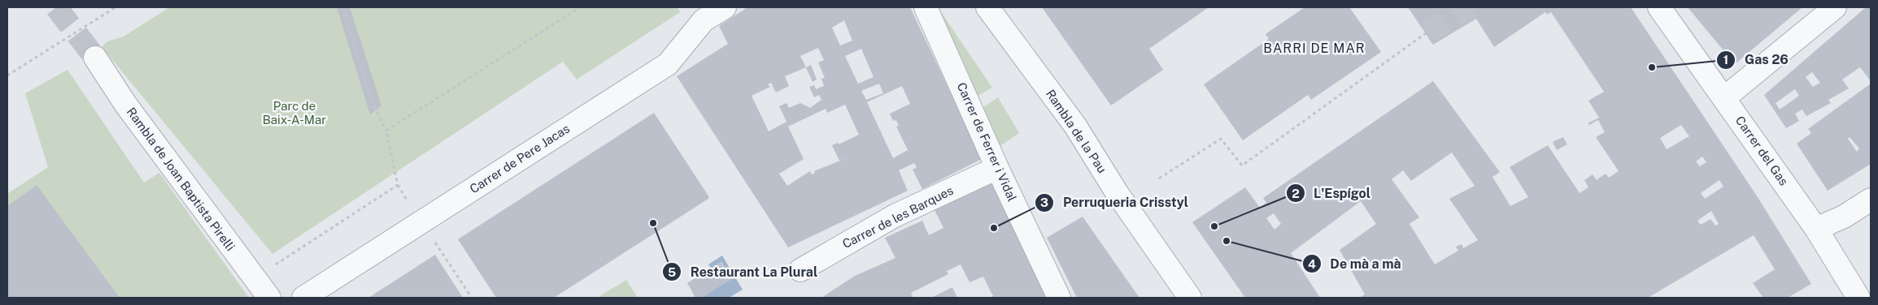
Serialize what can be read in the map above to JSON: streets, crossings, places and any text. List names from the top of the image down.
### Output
{
  "streets": {
    "street": [
      "Rambla de la Pau",
      "Carrer de Ferrer i Vidal",
      "Carrer del Gas",
      "Carrer de Pere Jacas",
      "Rambla de Joan Baptista Pirelli",
      "Carrer de les Barques"
    ]
  },
  "crossings": [
    ["Carrer de Ferrer i Vidal", "Carrer de les Barques"]
  ],
  "districts": ["BARRI DE MAR"],
  "parks": ["Parc de Baix-A-Mar"],
  "places": [
    "Gas 26",
    "Restaurant La Plural",
    "L'Espígol",
    "Perruqueria Crisstyl",
    "De mà a mà"
  ]
}
